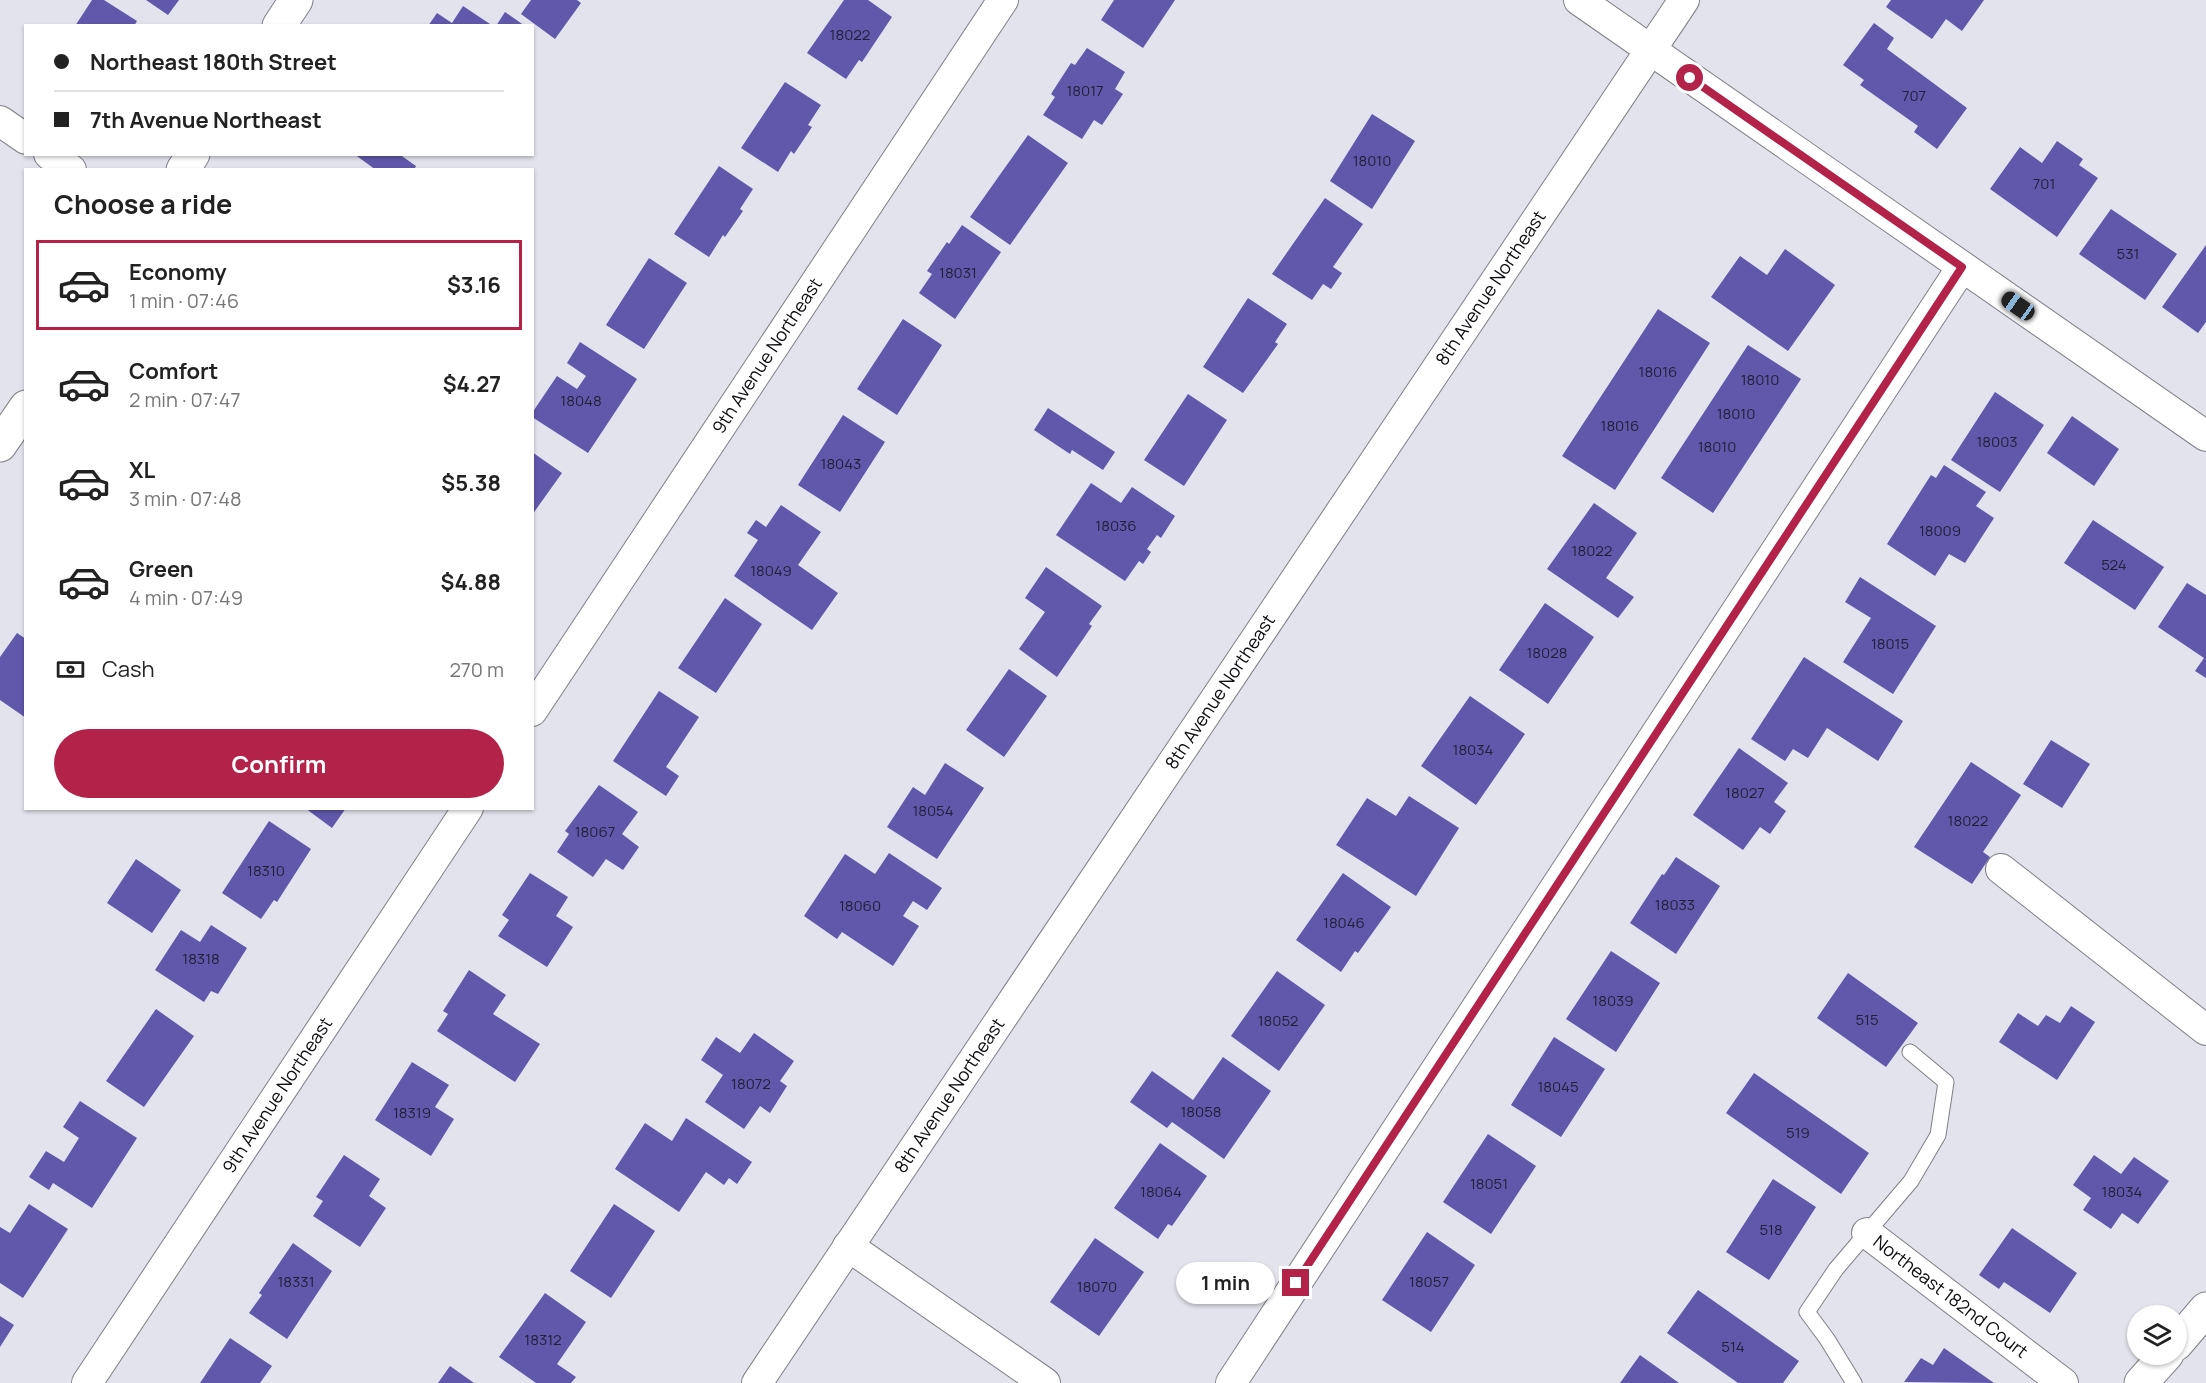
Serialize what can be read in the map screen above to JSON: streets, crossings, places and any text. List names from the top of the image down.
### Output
{
  "streets": {
    "street": ["8th Avenue Northeast", "9th Avenue Northeast", "Northeast 182nd Court"]
  },
  "house_numbers": [
    "18022",
    "18017",
    "707",
    "18010",
    "701",
    "531",
    "18031",
    "18016",
    "18010",
    "18048",
    "18010",
    "18016",
    "18003",
    "18010",
    "18043",
    "18036",
    "18009",
    "18022",
    "524",
    "18049",
    "18015",
    "18028",
    "18034",
    "18027",
    "18054",
    "18022",
    "18067",
    "18310",
    "18033",
    "18060",
    "18046",
    "18318",
    "18039",
    "515",
    "18052",
    "18072",
    "18045",
    "18058",
    "18319",
    "519",
    "18051",
    "18064",
    "18034",
    "518",
    "18331",
    "18057",
    "18070",
    "18312",
    "514"
  ],
  "page": {
    "banner": ["Northeast 180th Street", "7th Avenue Northeast"],
    "heading": "Choose a ride",
    "list": [
      {
        "name": "Economy",
        "note": "1 min · 07:46",
        "value": "$3.16"
      },
      {
        "name": "Comfort",
        "note": "2 min · 07:47",
        "value": "$4.27"
      },
      {
        "name": "XL",
        "note": "3 min · 07:48",
        "value": "$5.38"
      },
      {
        "name": "Green",
        "note": "4 min · 07:49",
        "value": "$4.88"
      }
    ],
    "pay": ["Cash", "270 m"],
    "buttons": "Confirm",
    "bubble": "1 min"
  }
}
